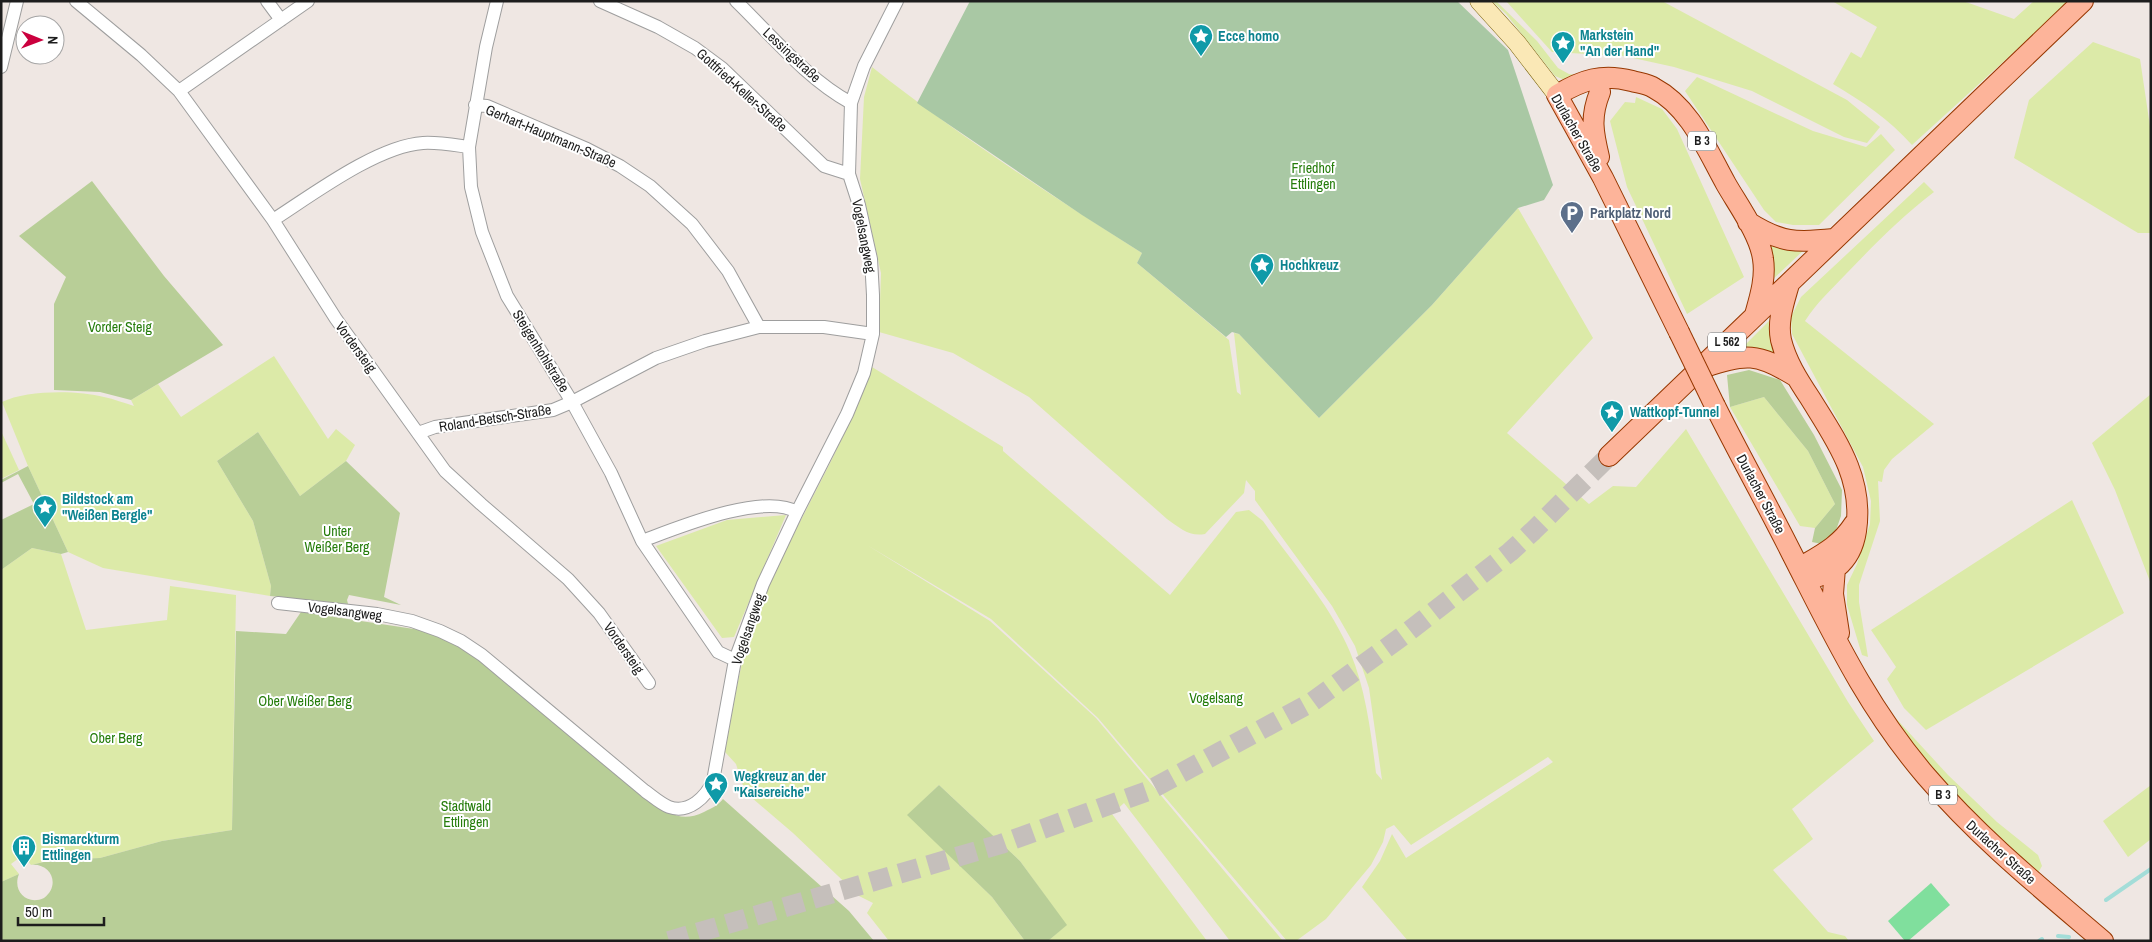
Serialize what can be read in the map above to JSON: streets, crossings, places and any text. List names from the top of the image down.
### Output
{
  "streets": {
    "main road": ["Durlacher Straße", "B 3", "L 562"],
    "street": [
      "Lessingstraße",
      "Gottfried-Keller-Straße",
      "Gerhart-Hauptmann-Straße",
      "Vogelsangweg",
      "Vordersteig",
      "Steigenhohlstraße",
      "Roland-Betsch-Straße"
    ]
  },
  "crossings": [
    ["Lessingstraße", "Vogelsangweg"],
    ["Gottfried-Keller-Straße", "Vogelsangweg"],
    ["Durlacher Straße", "B 3"],
    ["Gerhart-Hauptmann-Straße", "Steigenhohlstraße"],
    ["Gerhart-Hauptmann-Straße", "Roland-Betsch-Straße"],
    ["Vogelsangweg", "Steigenhohlstraße"],
    ["Vogelsangweg", "Roland-Betsch-Straße"],
    ["Vordersteig", "Roland-Betsch-Straße"],
    ["Steigenhohlstraße", "Roland-Betsch-Straße"]
  ],
  "parks": [
    "Friedhof Ettlingen",
    "Vorder Steig",
    "Unter Weißer Berg",
    "Vogelsang",
    "Ober Weißer Berg",
    "Ober Berg",
    "Stadtwald Ettlingen"
  ],
  "places": {
    "place": [
      "Ecce homo",
      "Markstein \"An der Hand\"",
      "Hochkreuz",
      "Wattkopf-Tunnel",
      "Bildstock am \"Weißen Bergle\"",
      "Wegkreuz an der \"Kaisereiche\""
    ],
    "parking": ["Parkplatz Nord"],
    "building": ["Bismarckturm Ettlingen"]
  },
  "scale_bar": "50 m",
  "north": "right"
}
